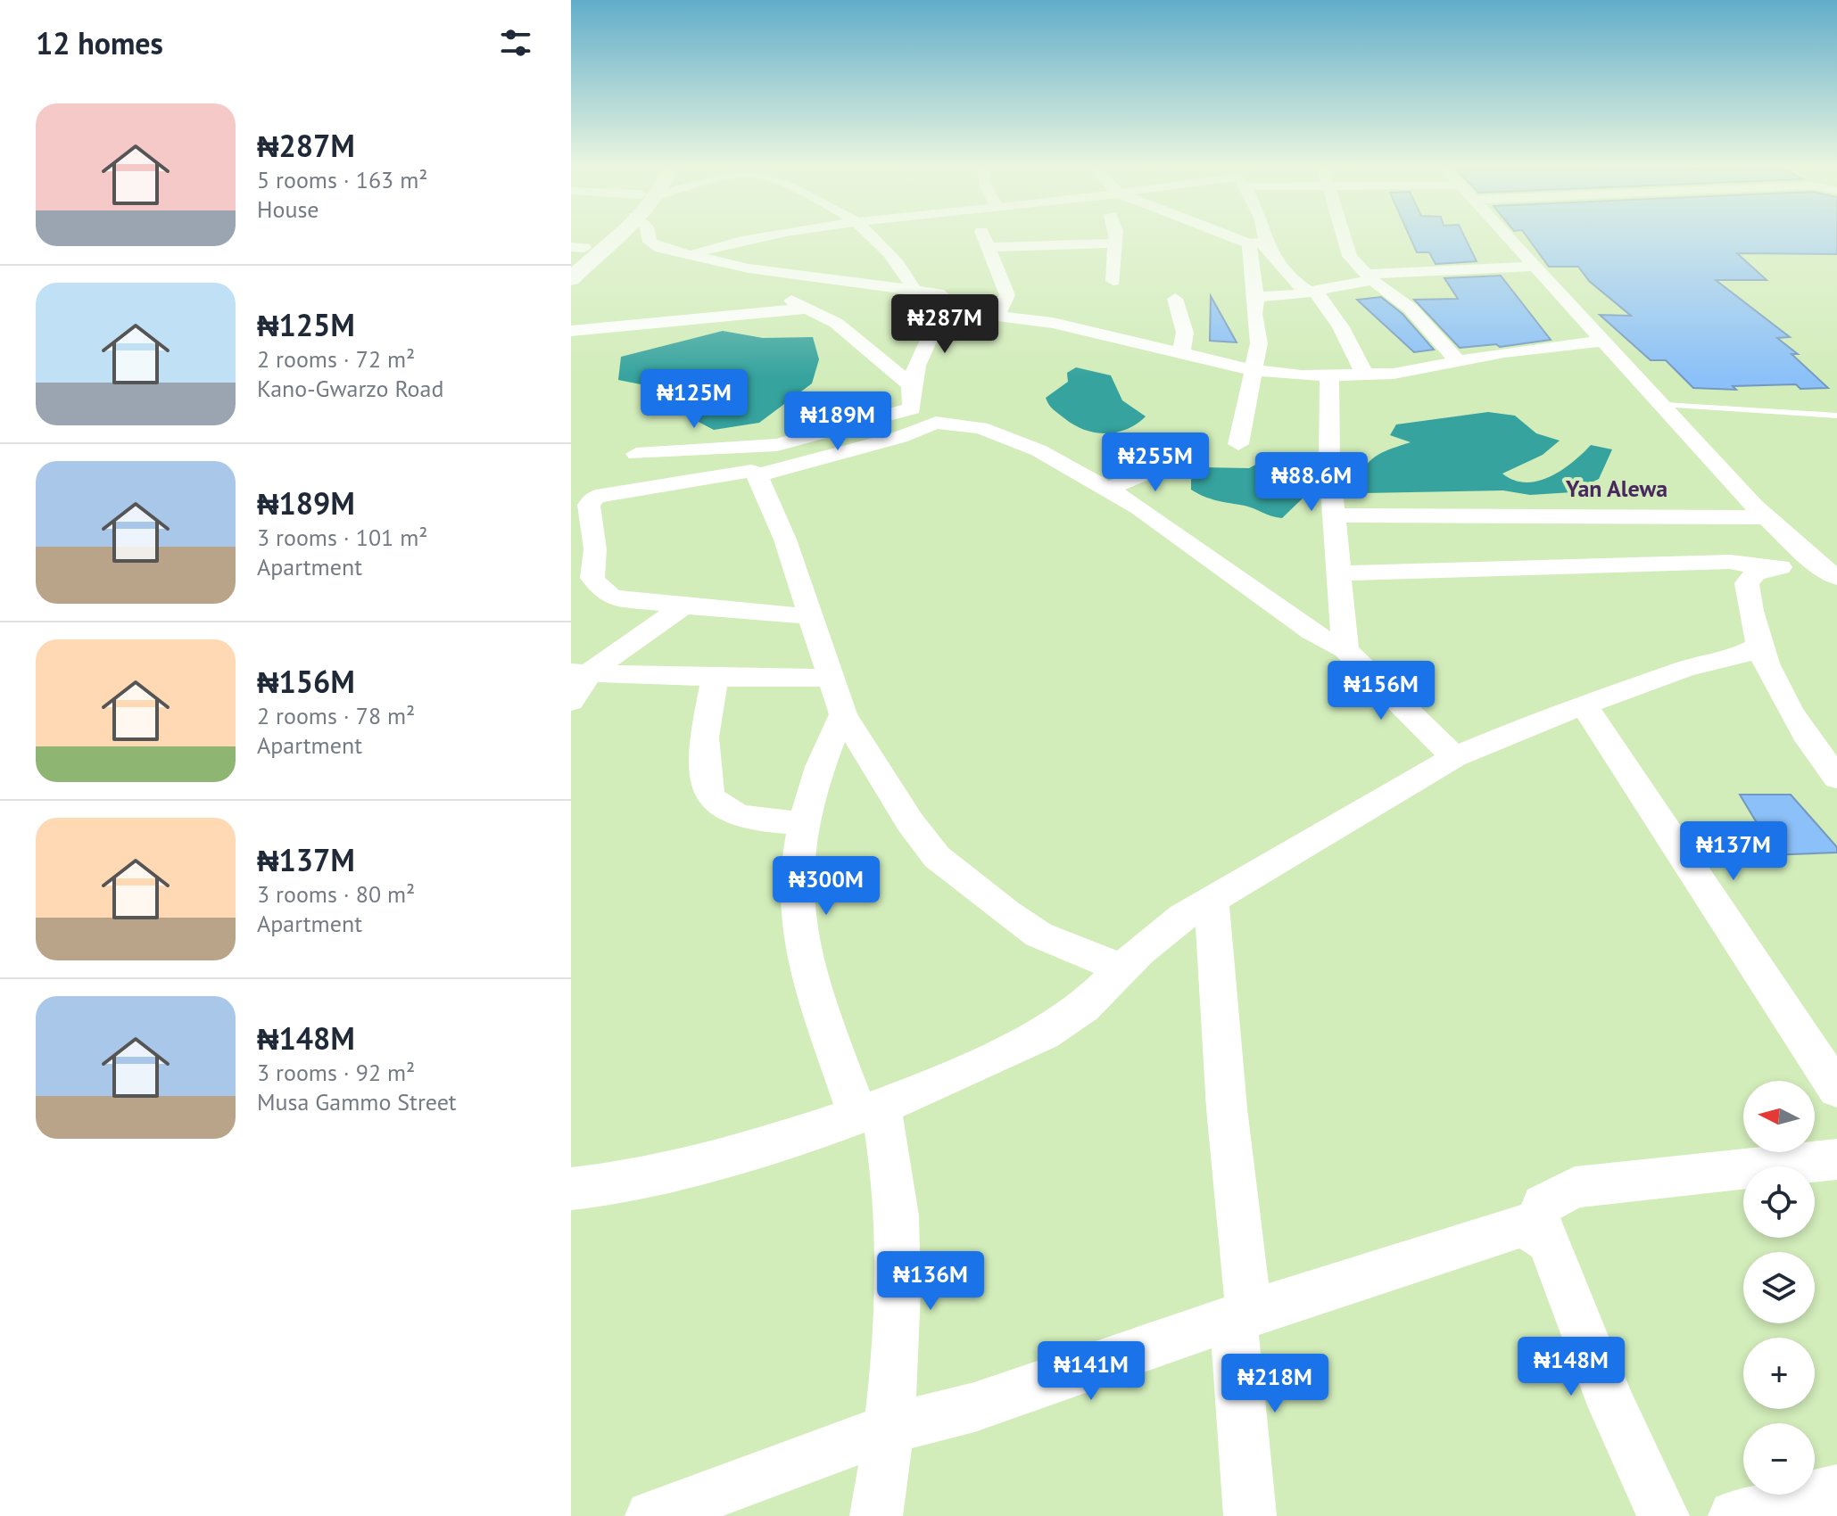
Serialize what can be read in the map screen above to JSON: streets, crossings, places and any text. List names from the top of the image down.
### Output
{
  "districts": ["Yan Alewa"],
  "north": "left",
  "page": {
    "heading": "12 homes",
    "list": [
      {
        "name": "₦287M",
        "note": "5 rooms · 163 m² · House"
      },
      {
        "name": "₦125M",
        "note": "2 rooms · 72 m² · Kano-Gwarzo Road"
      },
      {
        "name": "₦189M",
        "note": "3 rooms · 101 m² · Apartment"
      },
      {
        "name": "₦156M",
        "note": "2 rooms · 78 m² · Apartment"
      },
      {
        "name": "₦137M",
        "note": "3 rooms · 80 m² · Apartment"
      },
      {
        "name": "₦148M",
        "note": "3 rooms · 92 m² · Musa Gammo Street"
      }
    ],
    "price": [
      "₦287M",
      "₦125M",
      "₦189M",
      "₦255M",
      "₦88.6M",
      "₦156M",
      "₦137M",
      "₦300M",
      "₦136M",
      "₦148M",
      "₦141M",
      "₦218M"
    ],
    "map_buttons": ["+", "−"]
  }
}
